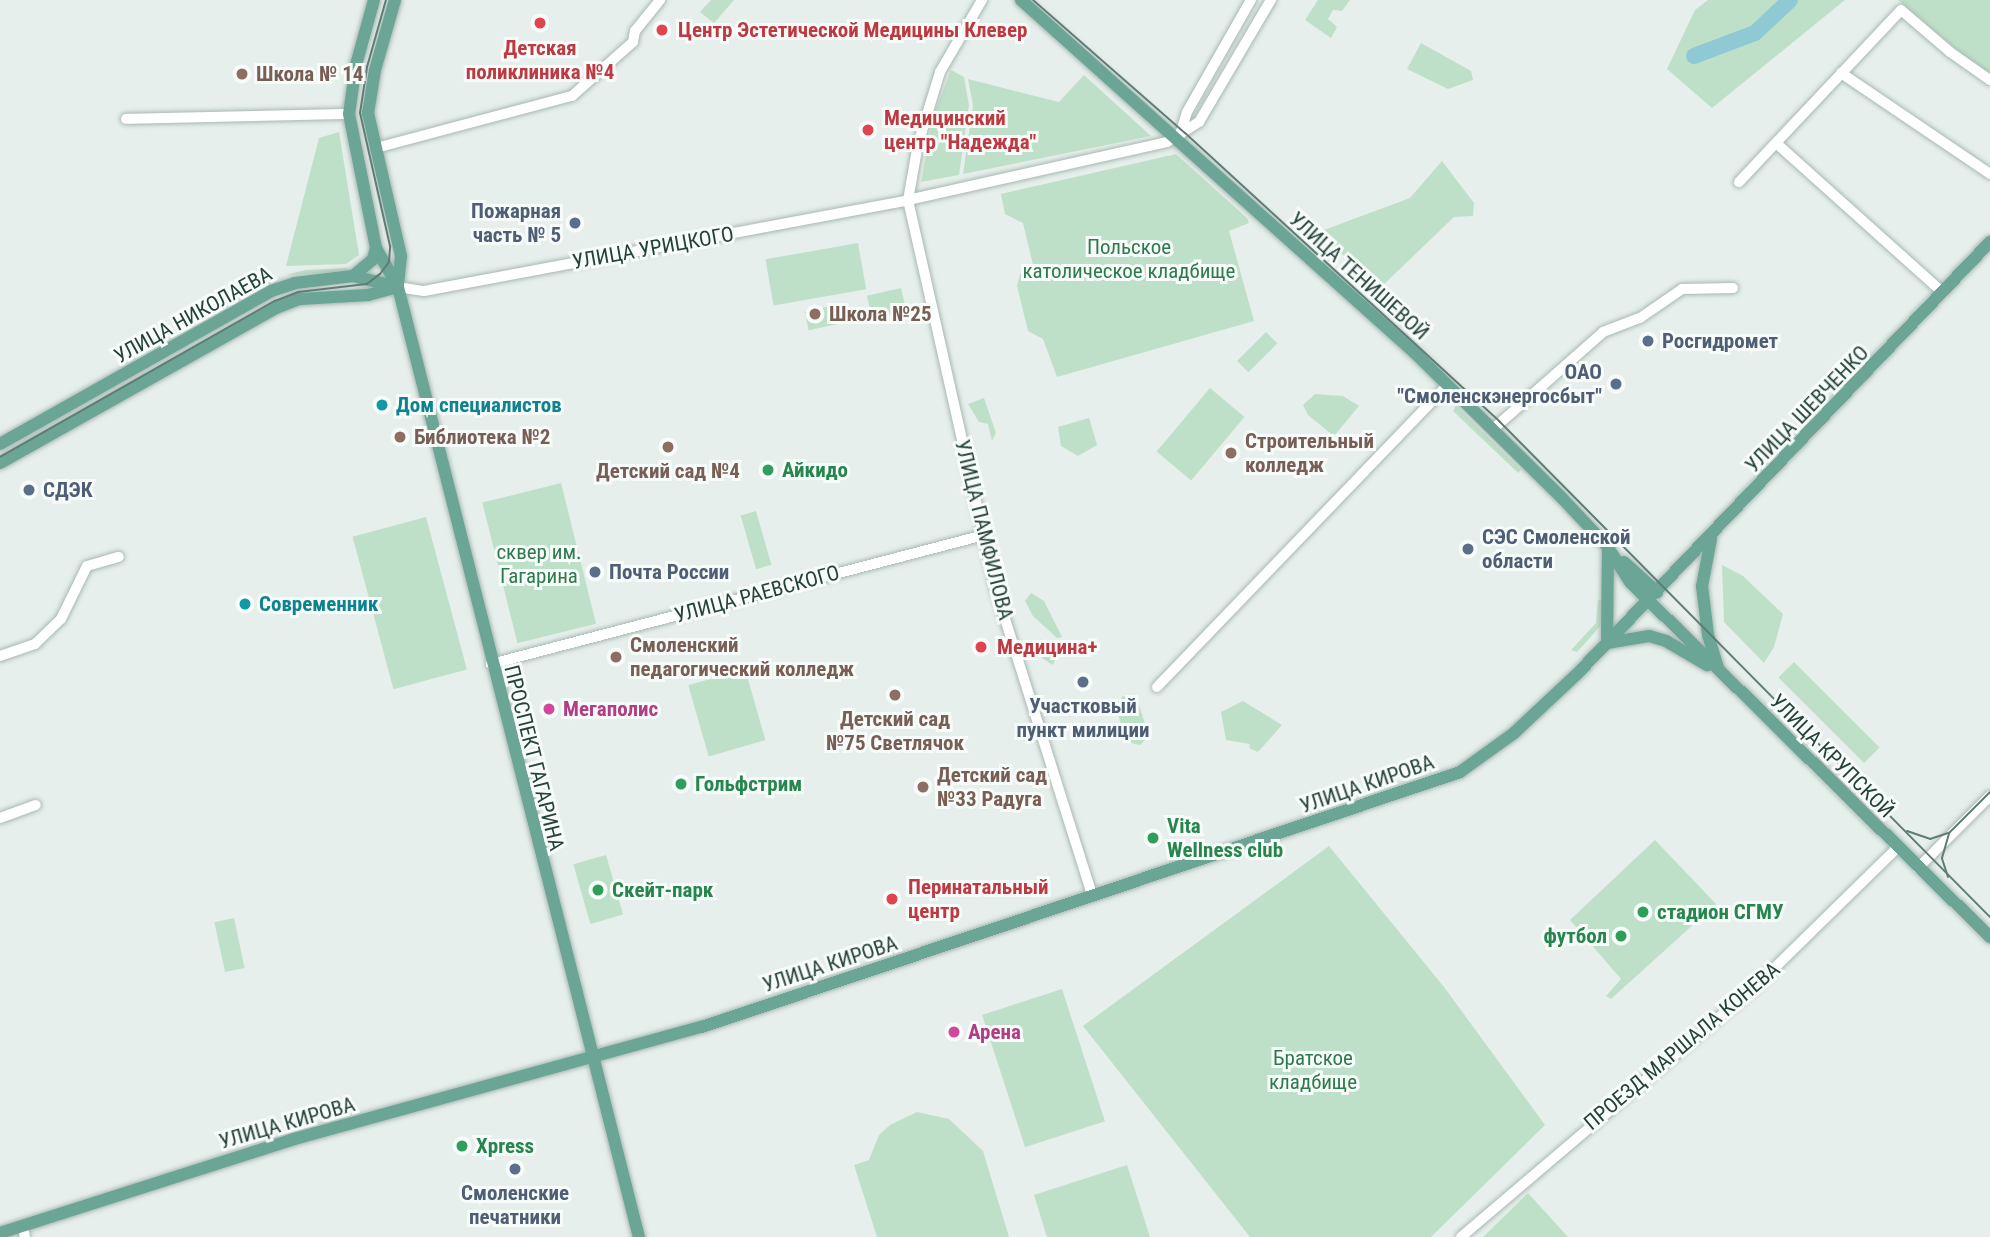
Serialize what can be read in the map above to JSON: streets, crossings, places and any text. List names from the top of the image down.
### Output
{
  "streets": {
    "main road": [
      "УЛИЦА ТЕНИШЕВОЙ",
      "УЛИЦА НИКОЛАЕВА",
      "УЛИЦА ШЕВЧЕНКО",
      "УЛИЦА КРУПСКОЙ",
      "ПРОСПЕКТ ГАГАРИНА",
      "УЛИЦА КИРОВА"
    ],
    "street": [
      "УЛИЦА УРИЦКОГО",
      "УЛИЦА ПАМФИЛОВА",
      "УЛИЦА РАЕВСКОГО",
      "ПРОЕЗД МАРШАЛА КОНЕВА"
    ]
  },
  "crossings": [
    ["УЛИЦА УРИЦКОГО", "УЛИЦА ТЕНИШЕВОЙ"],
    ["УЛИЦА УРИЦКОГО", "УЛИЦА НИКОЛАЕВА"],
    ["УЛИЦА УРИЦКОГО", "УЛИЦА ПАМФИЛОВА"],
    ["УЛИЦА УРИЦКОГО", "ПРОСПЕКТ ГАГАРИНА"],
    ["УЛИЦА ТЕНИШЕВОЙ", "УЛИЦА ШЕВЧЕНКО"],
    ["УЛИЦА ТЕНИШЕВОЙ", "УЛИЦА КРУПСКОЙ"],
    ["УЛИЦА ТЕНИШЕВОЙ", "УЛИЦА КИРОВА"],
    ["УЛИЦА НИКОЛАЕВА", "ПРОСПЕКТ ГАГАРИНА"],
    ["УЛИЦА ШЕВЧЕНКО", "УЛИЦА КРУПСКОЙ"],
    ["УЛИЦА ШЕВЧЕНКО", "УЛИЦА КИРОВА"],
    ["УЛИЦА ПАМФИЛОВА", "УЛИЦА РАЕВСКОГО"],
    ["УЛИЦА ПАМФИЛОВА", "УЛИЦА КИРОВА"],
    ["УЛИЦА РАЕВСКОГО", "ПРОСПЕКТ ГАГАРИНА"],
    ["УЛИЦА КРУПСКОЙ", "УЛИЦА КИРОВА"],
    ["УЛИЦА КРУПСКОЙ", "ПРОЕЗД МАРШАЛА КОНЕВА"],
    ["ПРОСПЕКТ ГАГАРИНА", "УЛИЦА КИРОВА"]
  ],
  "parks": ["Польское католическое кладбище", "сквер им. Гагарина", "Братское кладбище"],
  "places": [
    "Детская поликлиника №4",
    "Центр Эстетической Медицины Клевер",
    "Школа № 14",
    "Медицинский центр \"Надежда\"",
    "Пожарная часть № 5",
    "Школа №25",
    "Росгидромет",
    "ОАО \"Смоленскэнергосбыт\"",
    "Дом специалистов",
    "Библиотека №2",
    "Детский сад №4",
    "Строительный колледж",
    "Айкидо",
    "СДЭК",
    "СЭС Смоленской области",
    "Почта России",
    "Современник",
    "Медицина+",
    "Смоленский педагогический колледж",
    "Участковый пункт милиции",
    "Детский сад №75 Светлячок",
    "Мегаполис",
    "Гольфстрим",
    "Детский сад №33 Радуга",
    "Vita Wellness club",
    "Скейт-парк",
    "Перинатальный центр",
    "стадион СГМУ",
    "футбол",
    "Арена",
    "Xpress",
    "Смоленские печатники"
  ]
}
